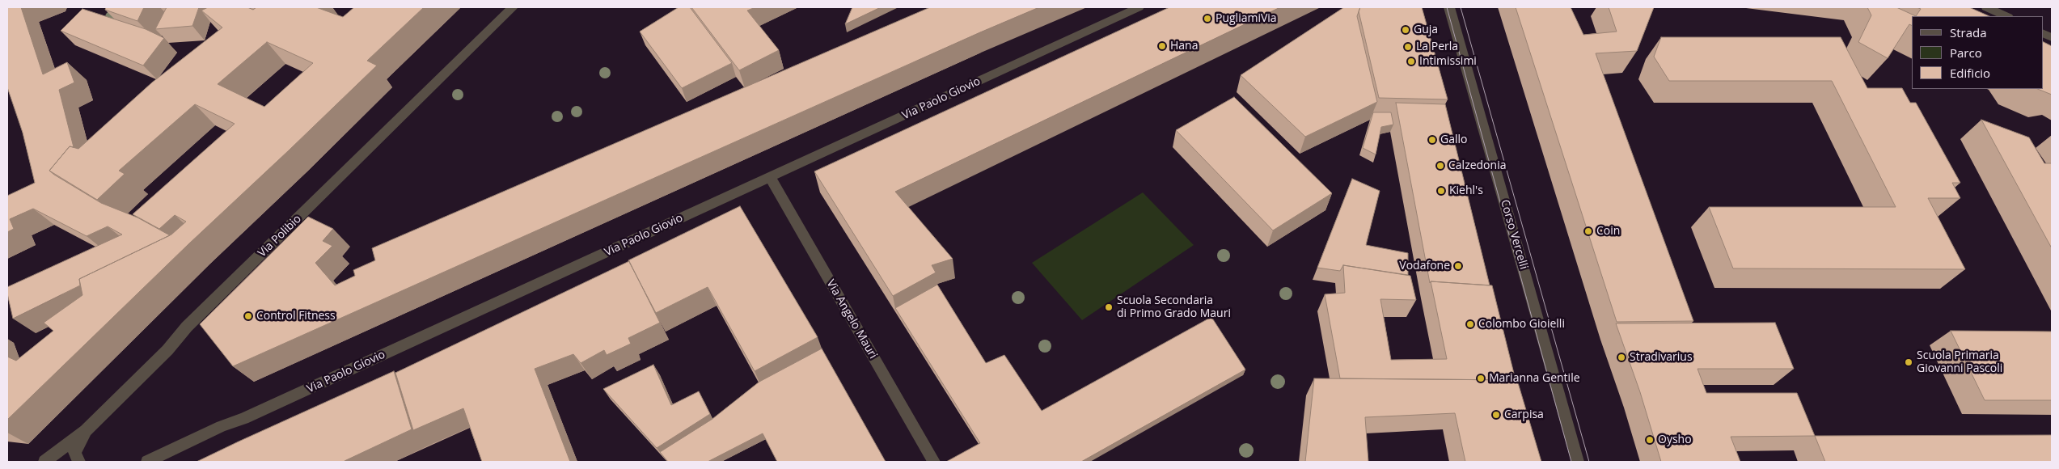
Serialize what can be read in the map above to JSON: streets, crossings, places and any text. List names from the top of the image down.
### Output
{
  "streets": {
    "street": [
      "Via Paolo Giovio",
      "Corso Vercelli",
      "Via Polibio",
      "Via Angelo Mauri"
    ]
  },
  "crossings": [
    ["Via Paolo Giovio", "Via Angelo Mauri"]
  ],
  "places": [
    "PugliamiVia",
    "Guja",
    "Hana",
    "La Perla",
    "Intimissimi",
    "Gallo",
    "Calzedonia",
    "Kiehl's",
    "Coin",
    "Vodafone",
    "Scuola Secondaria di Primo Grado Mauri",
    "Control Fitness",
    "Colombo Gioielli",
    "Stradivarius",
    "Scuola Primaria Giovanni Pascoli",
    "Marianna Gentile",
    "Carpisa",
    "Oysho"
  ],
  "legend": ["Strada", "Parco", "Edificio"]
}
